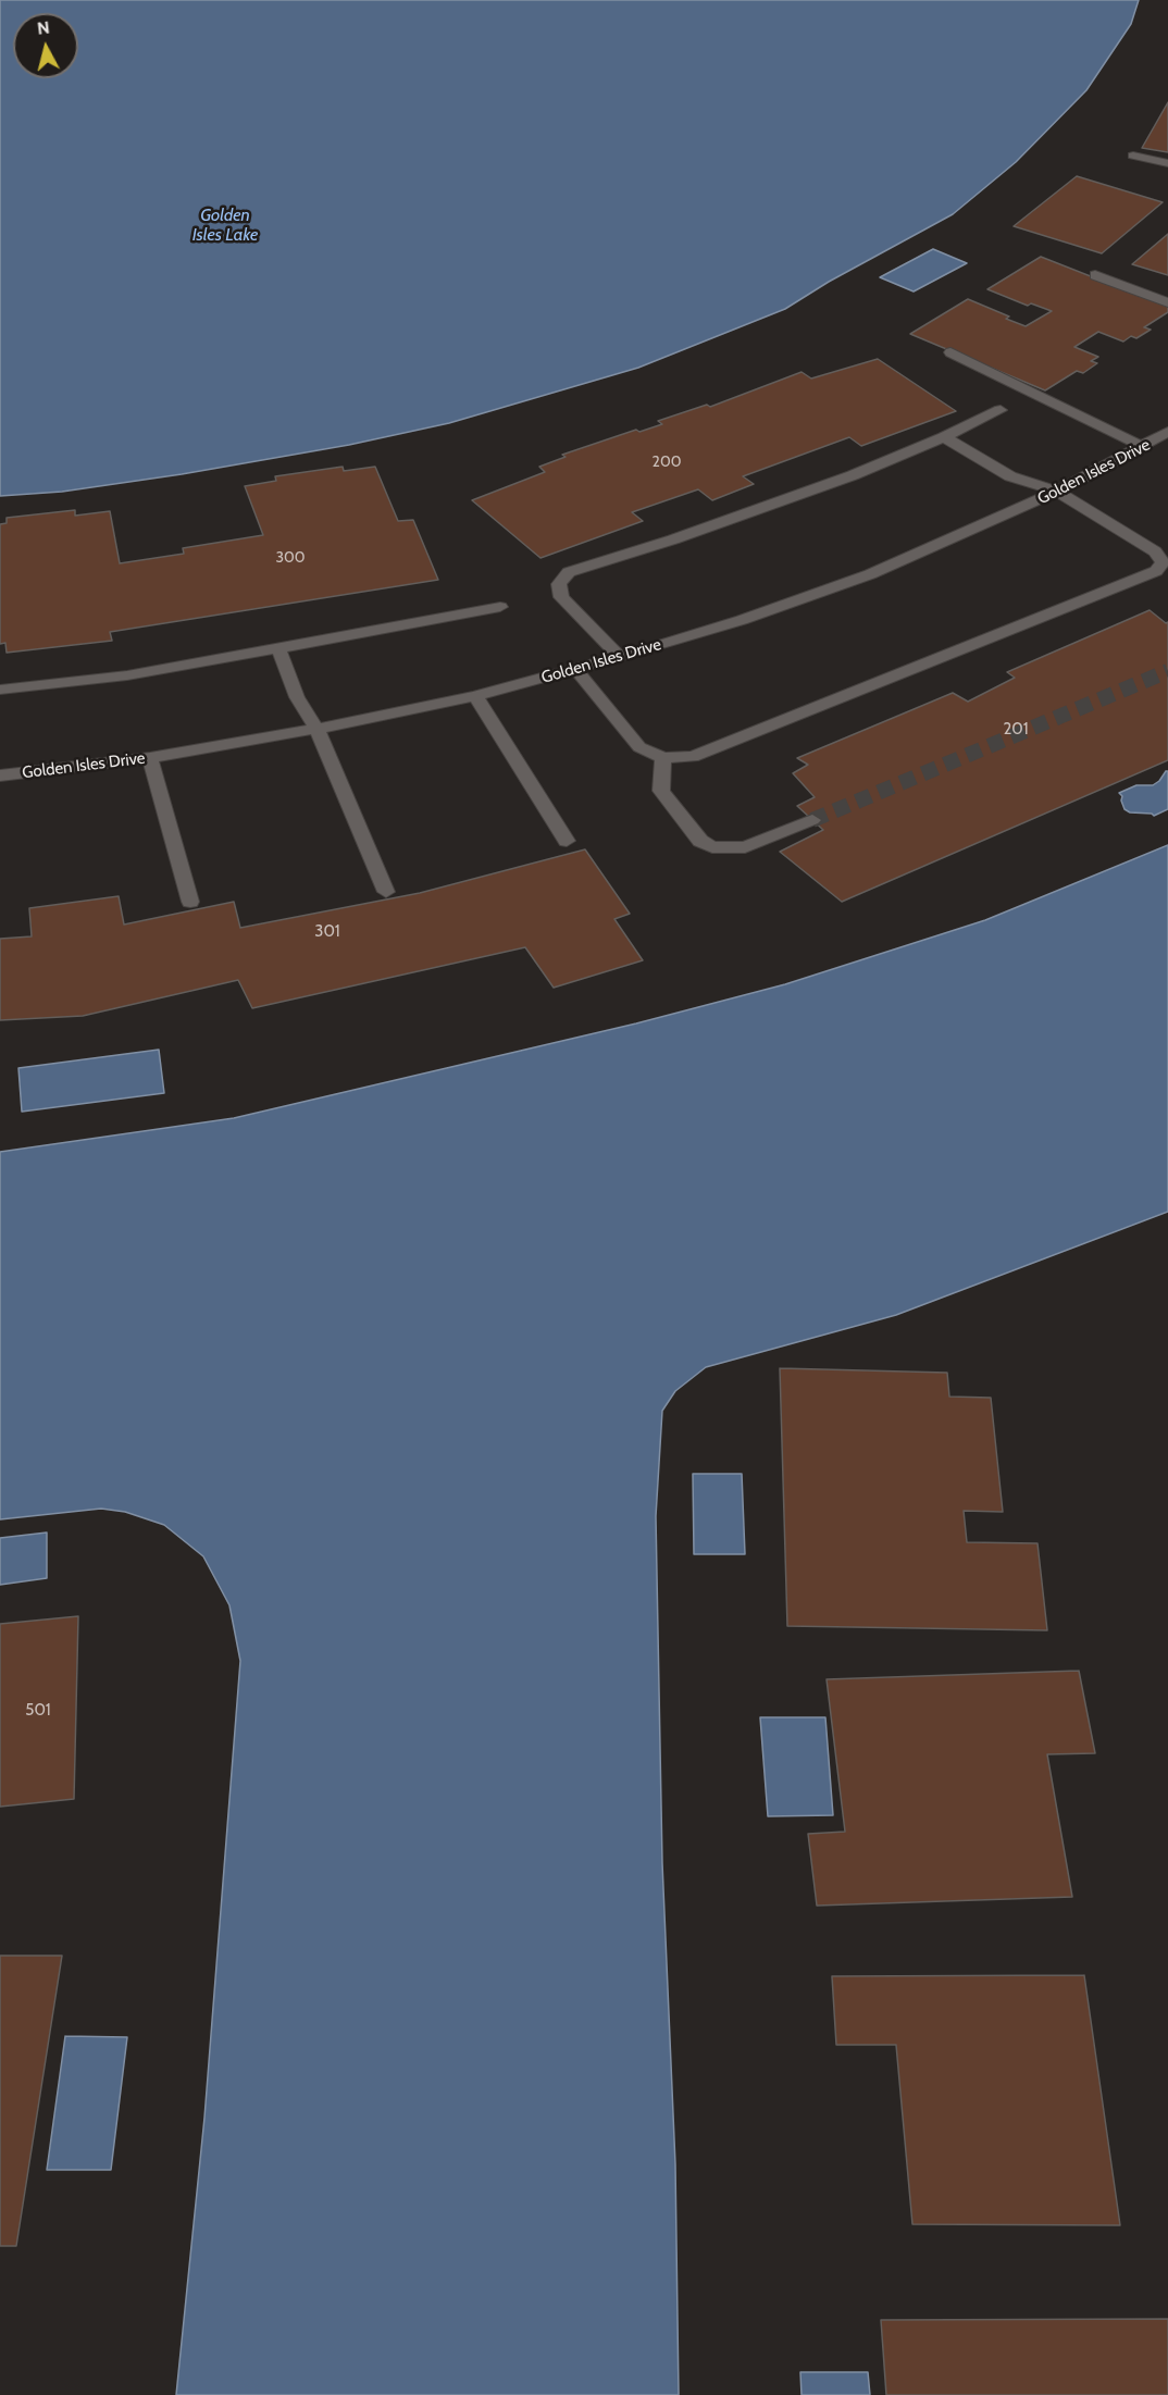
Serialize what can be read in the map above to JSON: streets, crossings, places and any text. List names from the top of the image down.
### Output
{
  "streets": {
    "street": ["Golden Isles Drive"]
  },
  "water": ["Golden Isles Lake"],
  "house_numbers": [
    "200",
    "300",
    "201",
    "301",
    "501"
  ],
  "north": "top"
}
